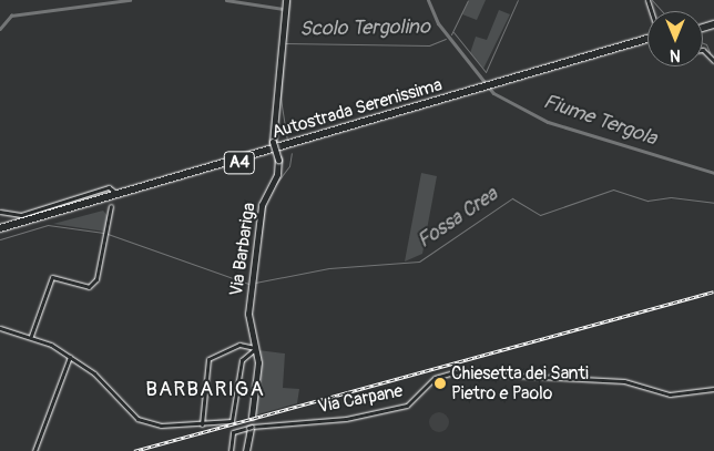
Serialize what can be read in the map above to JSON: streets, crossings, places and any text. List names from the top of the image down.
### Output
{
  "streets": {
    "highway": ["Autostrada Serenissima", "A4"],
    "main road": ["Via Barbariga"],
    "street": ["Via Carpane"]
  },
  "districts": ["BARBARIGA"],
  "water": ["Scolo Tergolino", "Fiume Tergola", "Fossa Crea"],
  "places": ["Chiesetta dei Santi Pietro e Paolo"],
  "north": "bottom"
}
